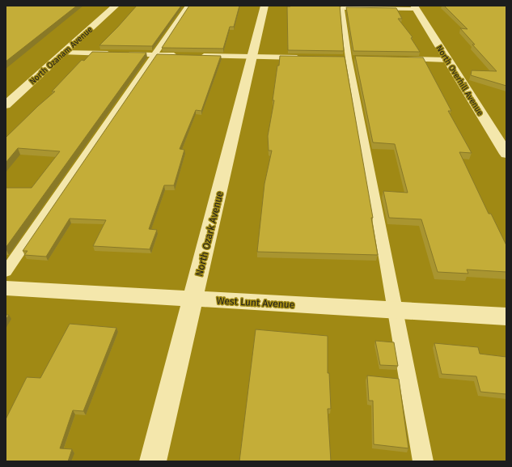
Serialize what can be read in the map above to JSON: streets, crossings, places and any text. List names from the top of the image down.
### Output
{
  "streets": {
    "street": [
      "North Ozanam Avenue",
      "North Overhill Avenue",
      "North Ozark Avenue",
      "West Lunt Avenue"
    ]
  },
  "crossings": [
    ["North Ozark Avenue", "West Lunt Avenue"]
  ]
}
